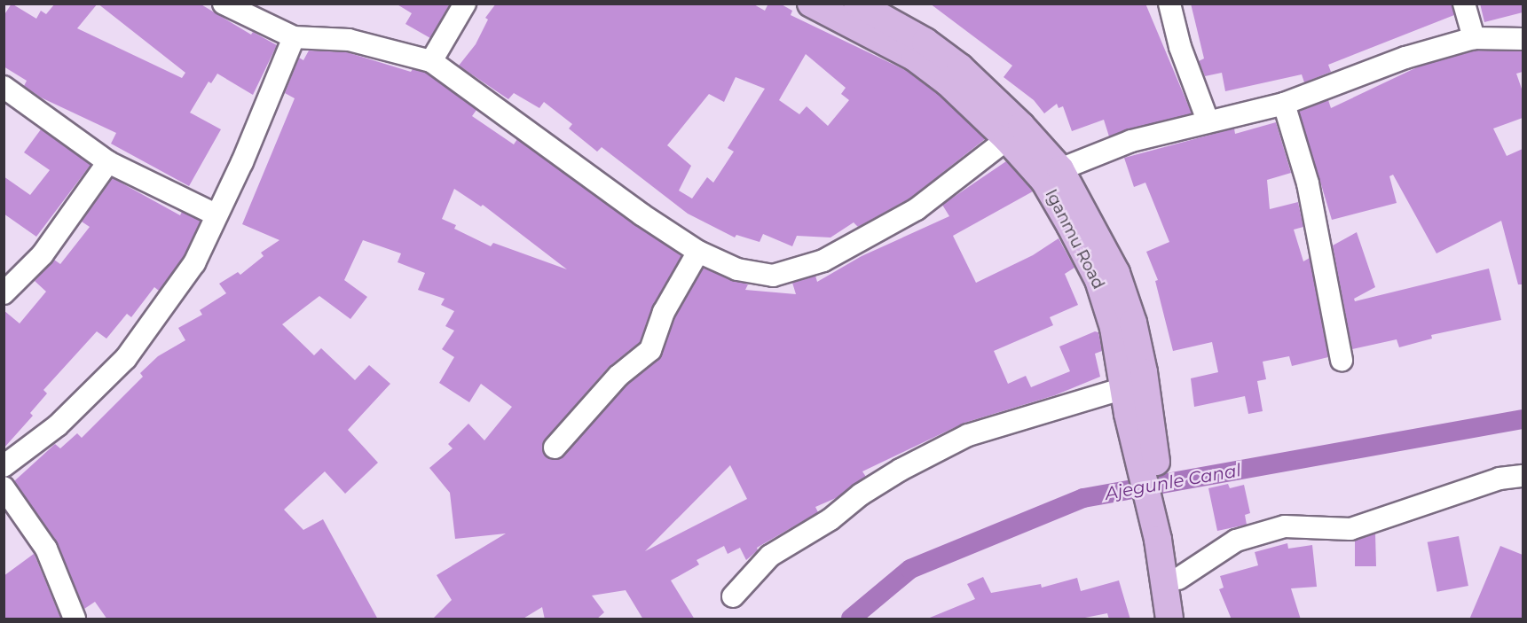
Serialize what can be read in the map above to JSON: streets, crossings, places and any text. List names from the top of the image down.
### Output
{
  "streets": {
    "main road": ["Iganmu Road"]
  },
  "water": ["Ajegunle Canal"]
}
